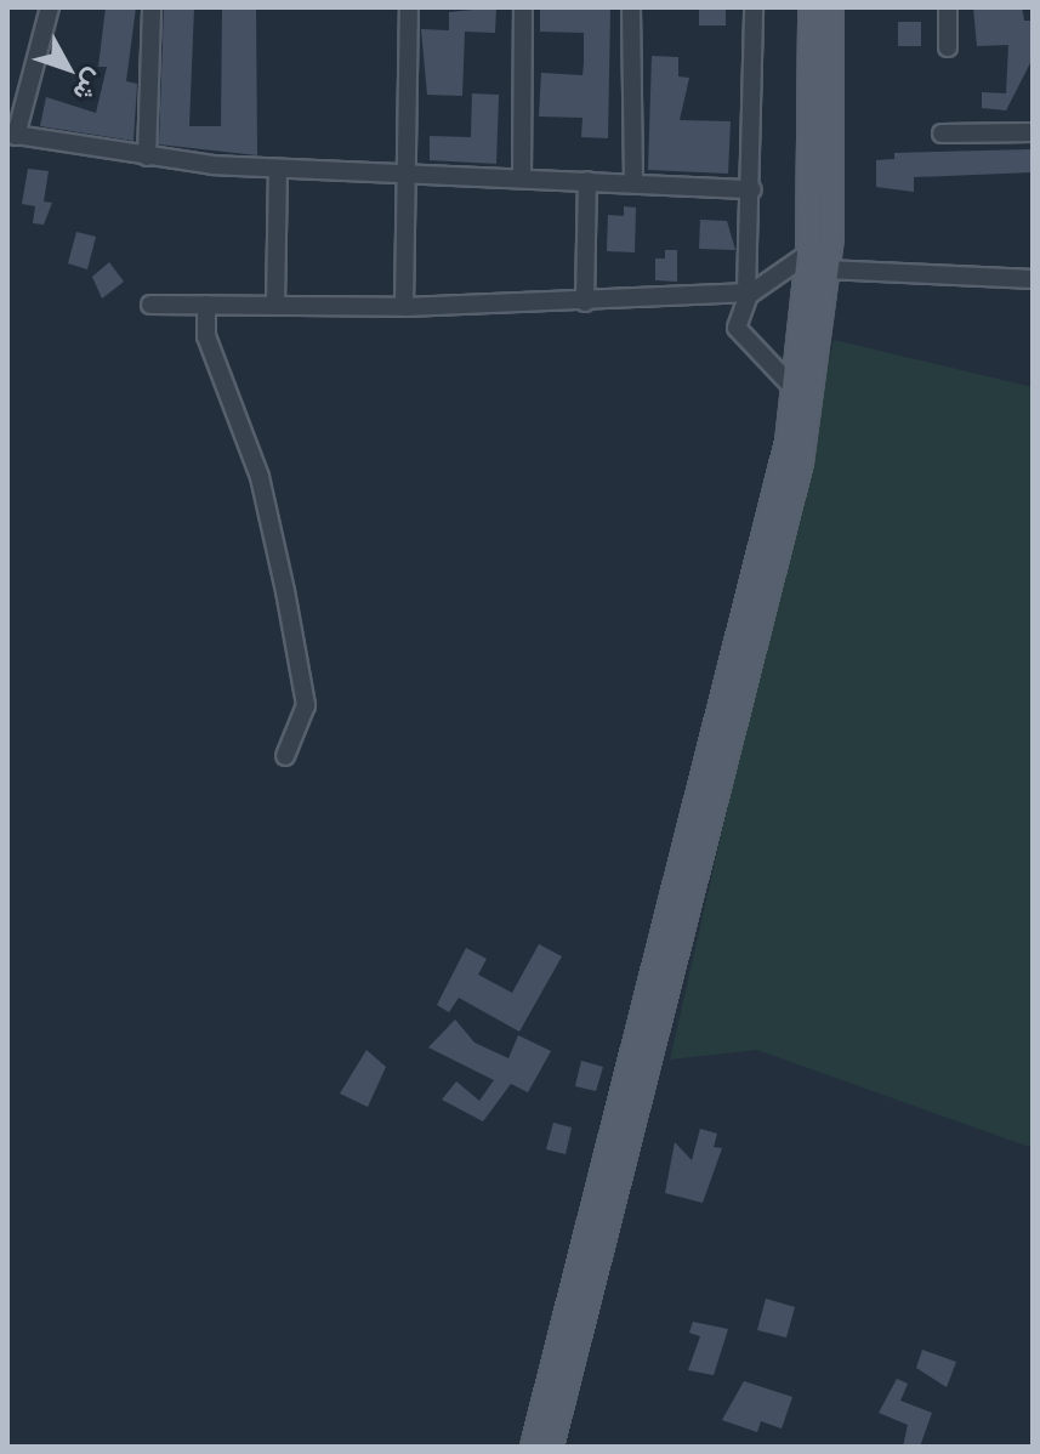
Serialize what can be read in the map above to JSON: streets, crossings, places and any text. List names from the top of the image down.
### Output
{
  "north": "bottom right"
}
